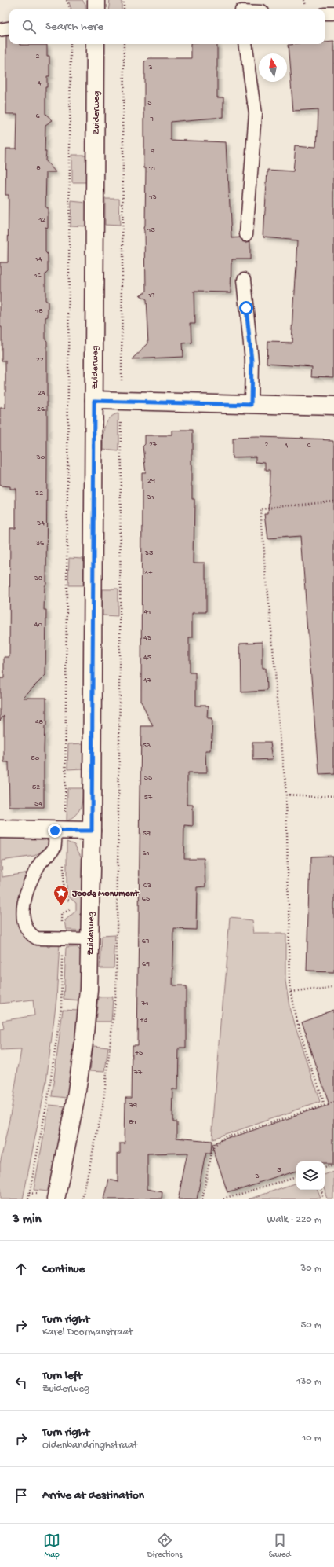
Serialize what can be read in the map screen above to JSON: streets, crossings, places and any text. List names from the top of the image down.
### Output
{
  "streets": {
    "street": ["Zuiderweg"]
  },
  "places": {
    "place": ["Joods Monument"]
  },
  "house_numbers": [
    "2",
    "3",
    "4",
    "5",
    "6",
    "7",
    "9",
    "8",
    "11",
    "13",
    "12",
    "15",
    "14",
    "16",
    "19",
    "18",
    "22",
    "24",
    "26",
    "27",
    "2",
    "4",
    "6",
    "30",
    "29",
    "32",
    "31",
    "34",
    "36",
    "35",
    "37",
    "38",
    "41",
    "40",
    "43",
    "45",
    "47",
    "48",
    "53",
    "50",
    "55",
    "52",
    "57",
    "54",
    "59",
    "61",
    "63",
    "65",
    "67",
    "69",
    "71",
    "73",
    "75",
    "77",
    "79",
    "81",
    "5",
    "3"
  ],
  "north": "top",
  "page": {
    "search": "Search here",
    "heading": ["3 min", "Walk · 220 m"],
    "list": [
      ["Continue", "30 m"],
      ["Turn right", "Karel Doormanstraat", "50 m"],
      ["Turn left", "Zuiderweg", "130 m"],
      ["Turn right", "Oldenbandringhstraat", "10 m"],
      "Arrive at destination"
    ],
    "nav": ["Map", "Directions", "Saved"]
  }
}
